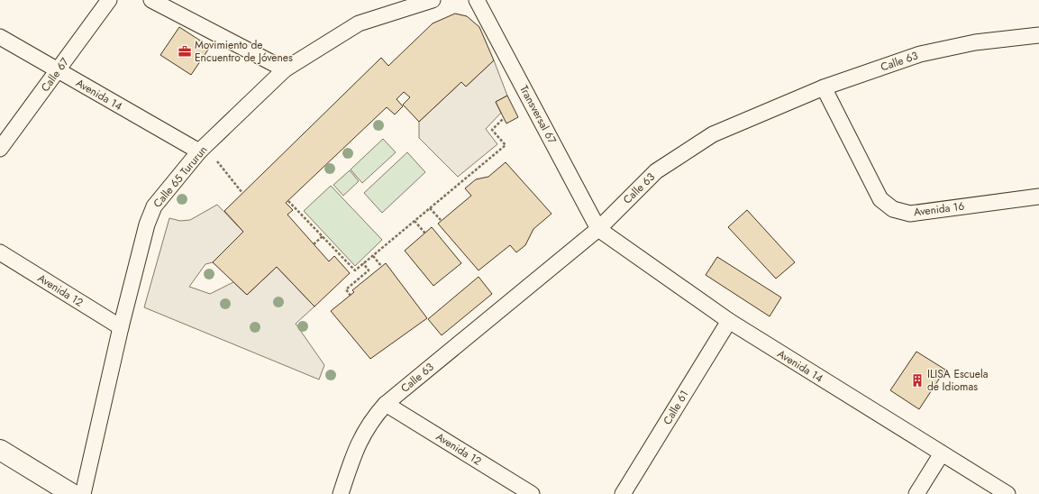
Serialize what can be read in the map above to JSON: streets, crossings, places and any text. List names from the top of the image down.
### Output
{
  "streets": {
    "street": [
      "Calle 63",
      "Calle 67",
      "Avenida 14",
      "Transversal 67",
      "Calle 65 Tururun",
      "Avenida 16",
      "Avenida 12",
      "Calle 61"
    ]
  },
  "crossings": [
    ["Calle 63", "Avenida 14"],
    ["Calle 63", "Transversal 67"],
    ["Calle 63", "Avenida 16"],
    ["Calle 63", "Avenida 12"],
    ["Calle 67", "Avenida 14"],
    ["Avenida 14", "Transversal 67"],
    ["Avenida 14", "Calle 65 Tururun"],
    ["Avenida 14", "Calle 61"],
    ["Calle 65 Tururun", "Avenida 12"]
  ],
  "places": {
    "office": ["Movimiento de Encuentro de Jóvenes"],
    "building": ["ILISA Escuela de Idiomas"]
  }
}
